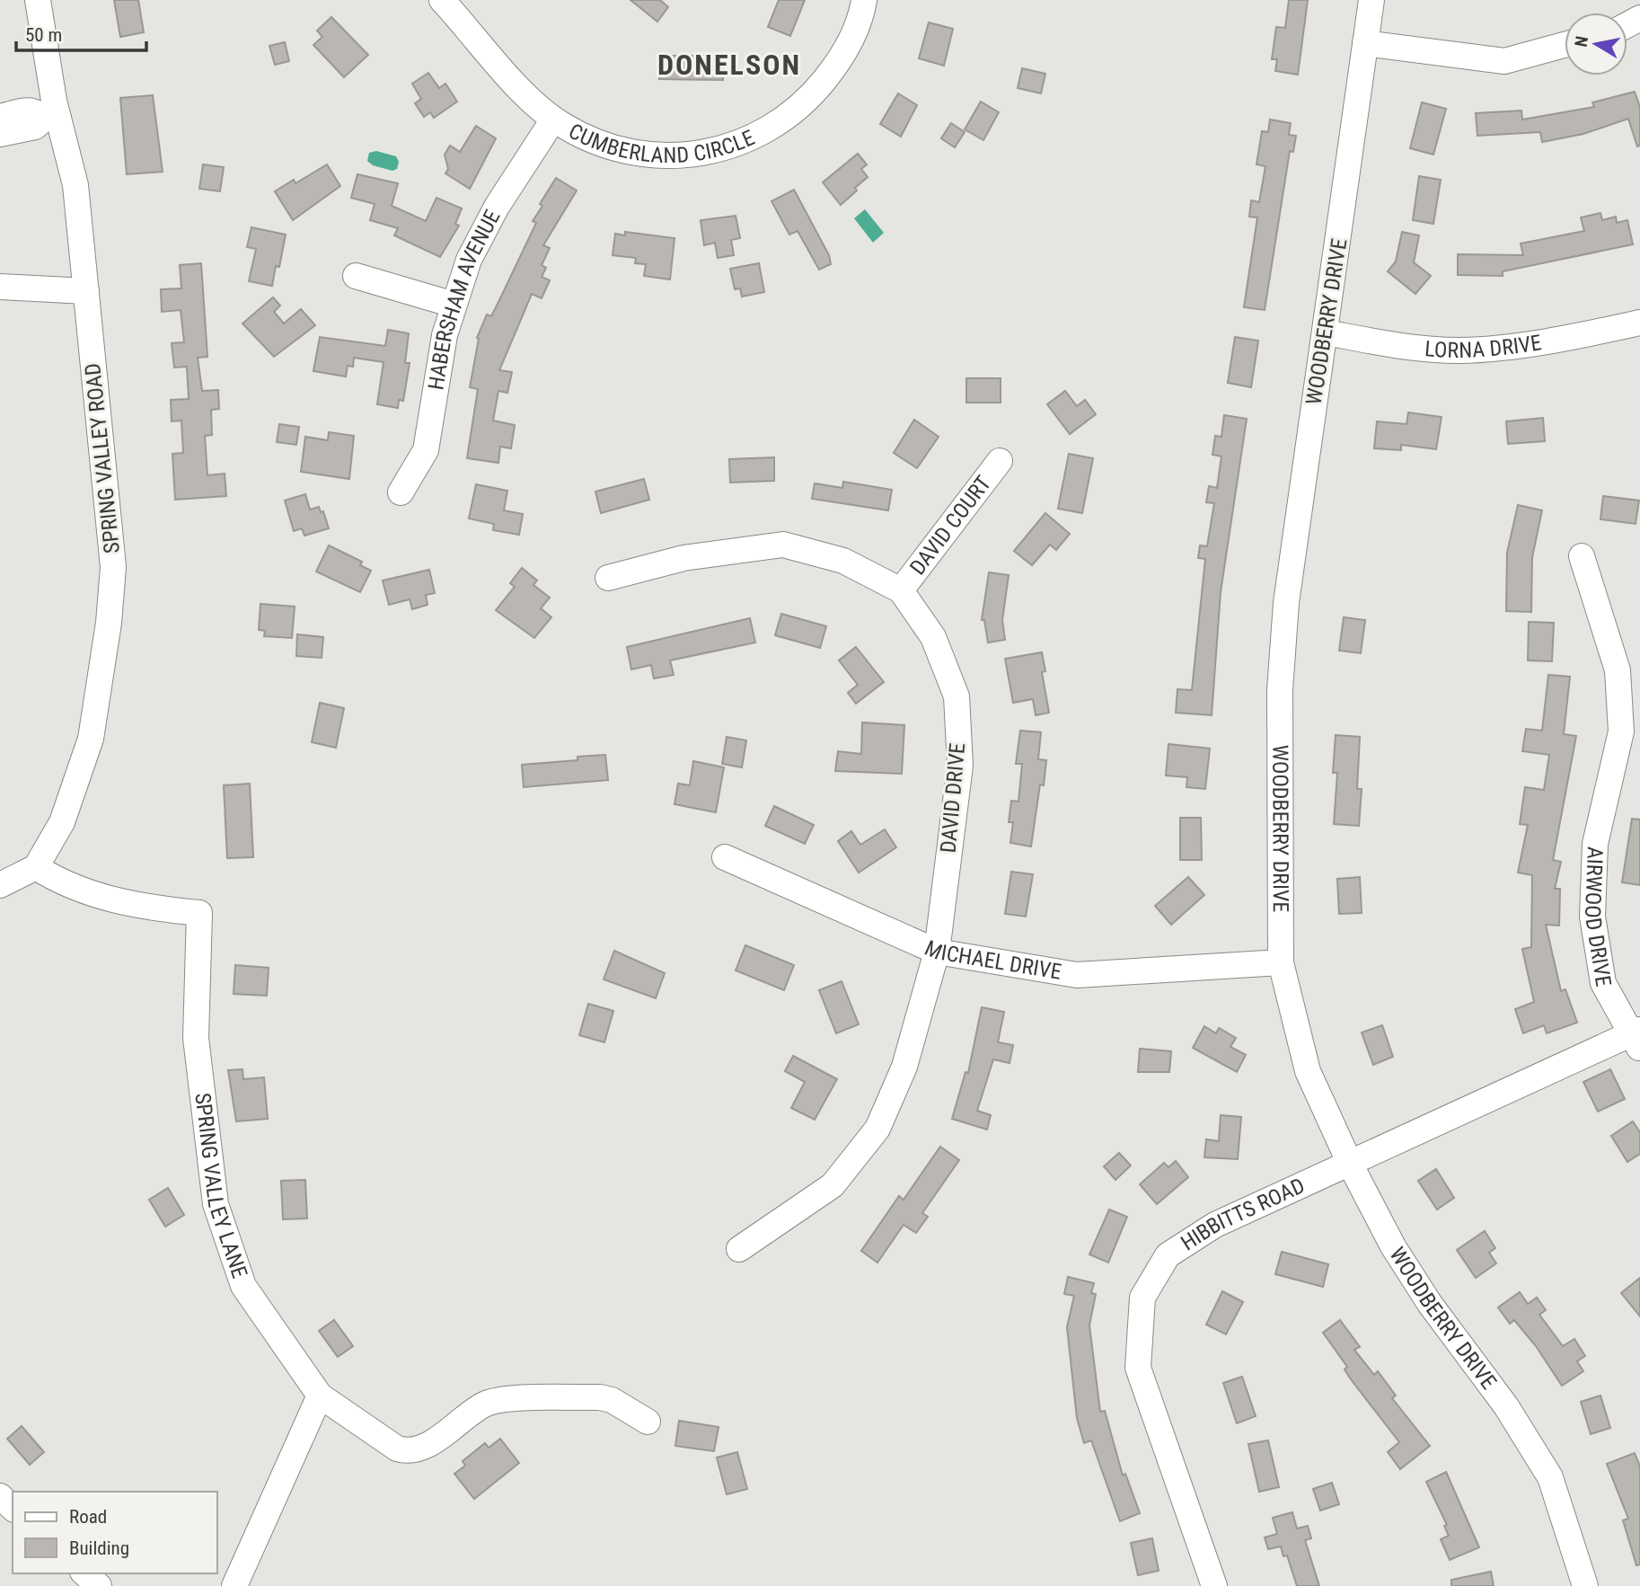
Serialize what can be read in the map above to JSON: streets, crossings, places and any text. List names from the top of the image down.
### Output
{
  "streets": {
    "street": [
      "CUMBERLAND CIRCLE",
      "HABERSHAM AVENUE",
      "WOODBERRY DRIVE",
      "LORNA DRIVE",
      "SPRING VALLEY ROAD",
      "DAVID COURT",
      "DAVID DRIVE",
      "AIRWOOD DRIVE",
      "MICHAEL DRIVE",
      "SPRING VALLEY LANE",
      "HIBBITTS ROAD"
    ]
  },
  "crossings": [
    ["CUMBERLAND CIRCLE", "HABERSHAM AVENUE"],
    ["WOODBERRY DRIVE", "LORNA DRIVE"],
    ["WOODBERRY DRIVE", "MICHAEL DRIVE"],
    ["WOODBERRY DRIVE", "HIBBITTS ROAD"],
    ["SPRING VALLEY ROAD", "SPRING VALLEY LANE"],
    ["DAVID COURT", "DAVID DRIVE"],
    ["DAVID DRIVE", "MICHAEL DRIVE"],
    ["AIRWOOD DRIVE", "HIBBITTS ROAD"]
  ],
  "districts": ["DONELSON"],
  "legend": ["Road", "Building"],
  "scale_bar": "50 m",
  "north": "left"
}
